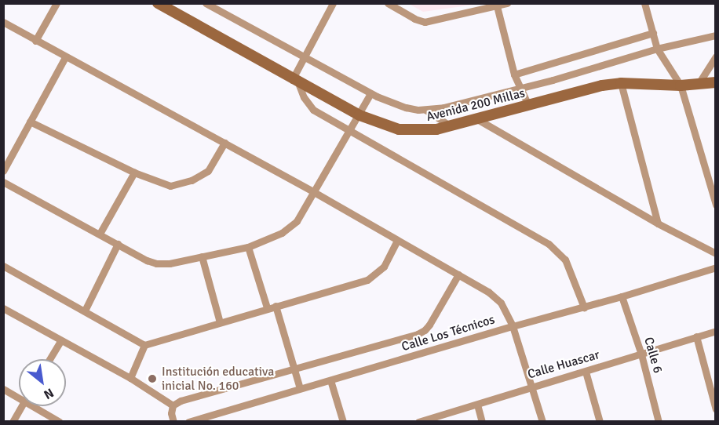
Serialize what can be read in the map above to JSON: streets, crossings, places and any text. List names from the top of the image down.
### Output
{
  "streets": {
    "main road": ["Avenida 200 Millas"],
    "street": ["Calle Los Técnicos", "Calle 6", "Calle Huascar"]
  },
  "crossings": [
    ["Calle Los Técnicos", "Calle 6"],
    ["Calle 6", "Calle Huascar"]
  ],
  "places": ["Institución educativa inicial No. 160"],
  "north": "bottom right"
}
